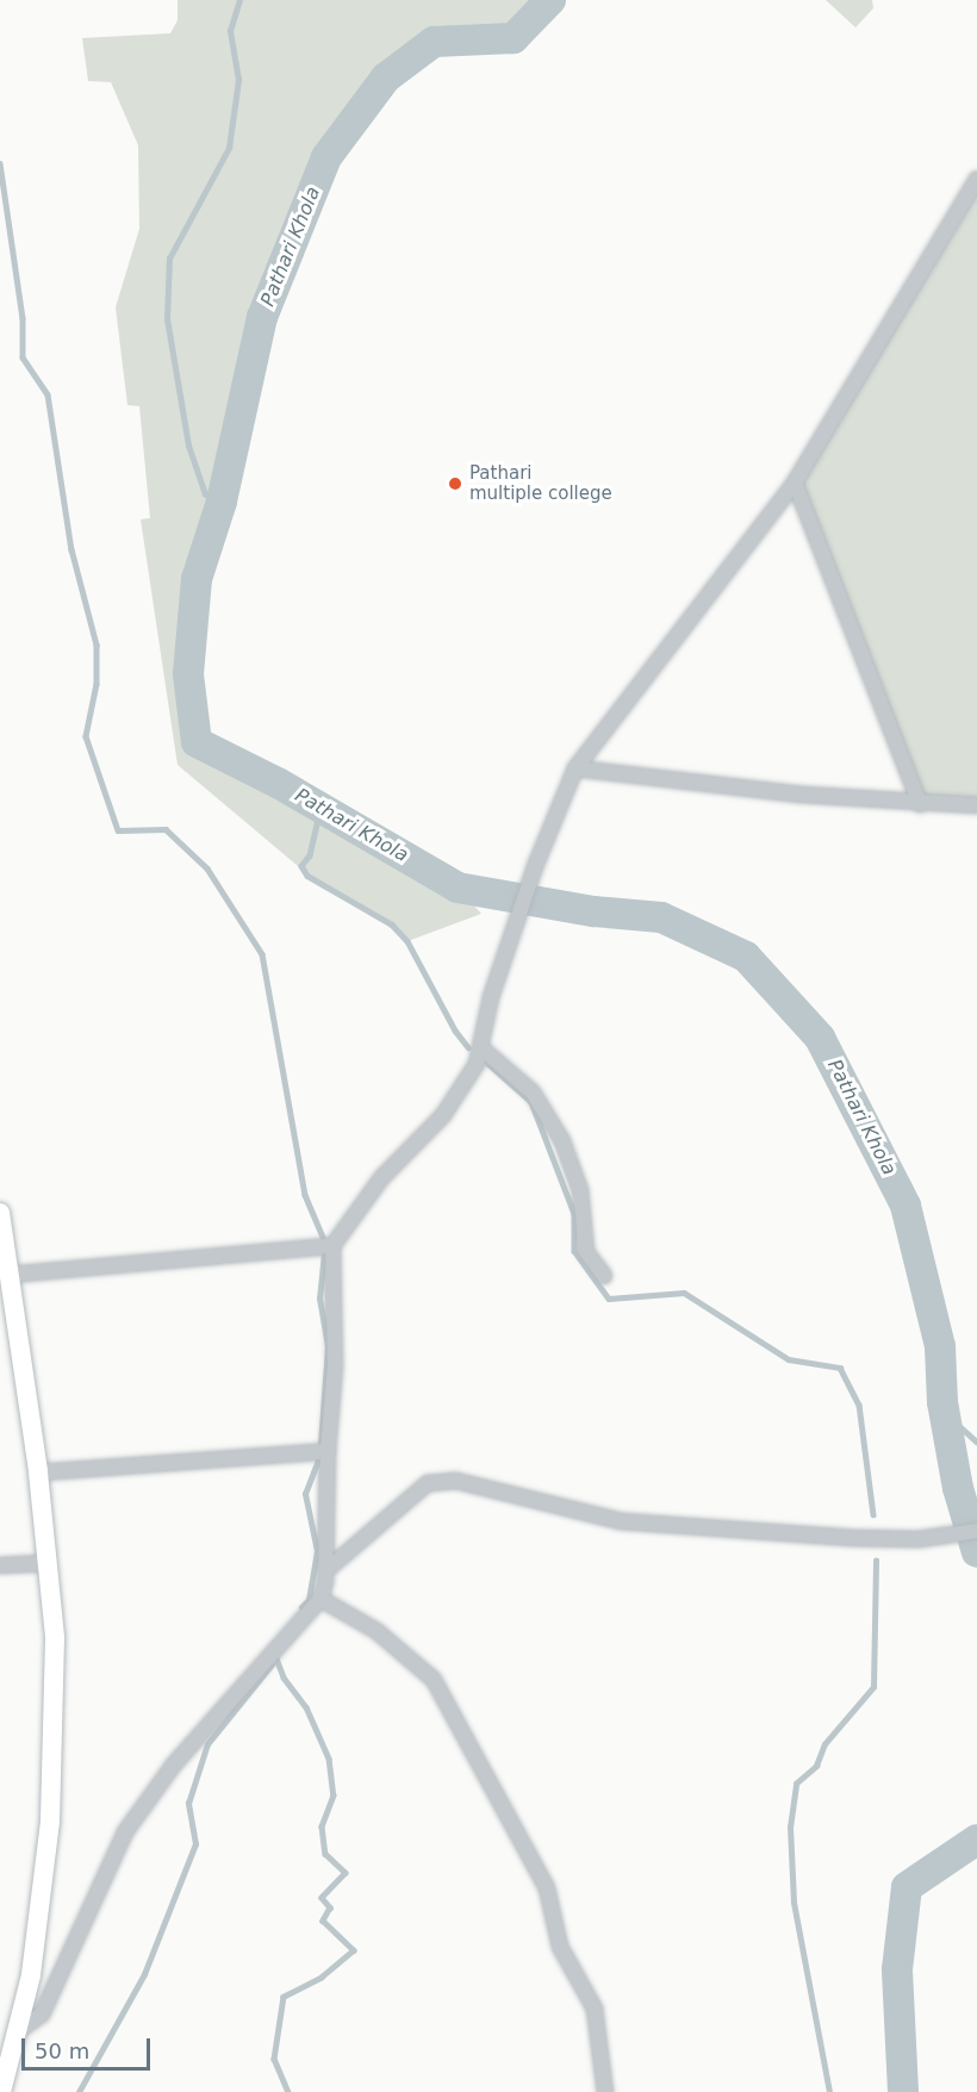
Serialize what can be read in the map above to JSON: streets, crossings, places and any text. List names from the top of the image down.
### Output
{
  "water": ["Pathari Khola"],
  "places": ["Pathari multiple college"],
  "scale_bar": "50 m"
}
